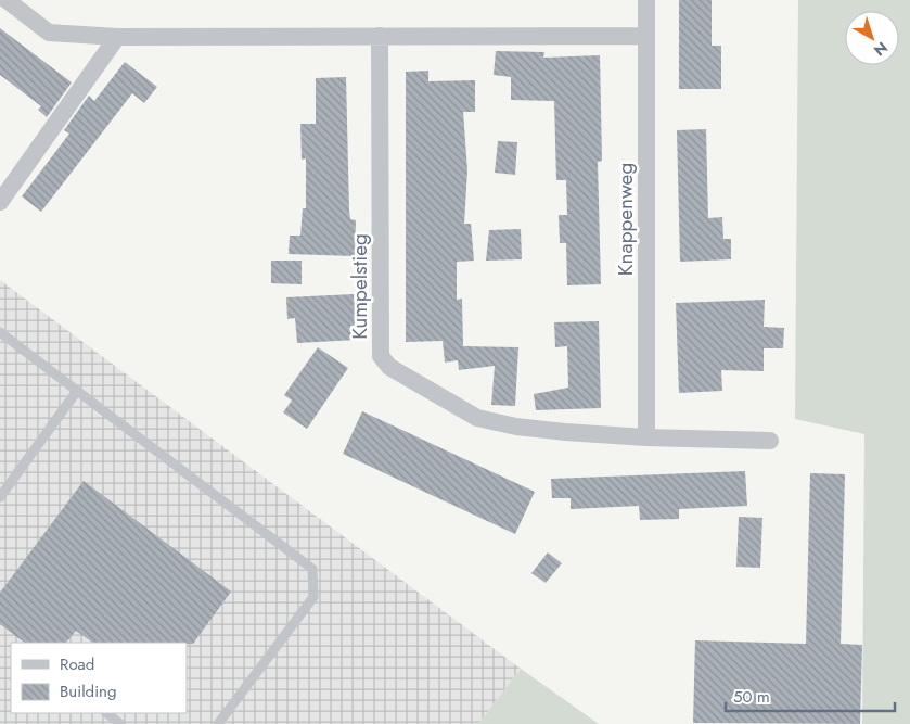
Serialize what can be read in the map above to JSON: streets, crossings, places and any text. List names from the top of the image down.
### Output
{
  "streets": {
    "street": ["Knappenweg", "Kumpelstieg"]
  },
  "crossings": [
    ["Knappenweg", "Kumpelstieg"]
  ],
  "legend": ["Road", "Building"],
  "scale_bar": "50 m",
  "north": "bottom right"
}
